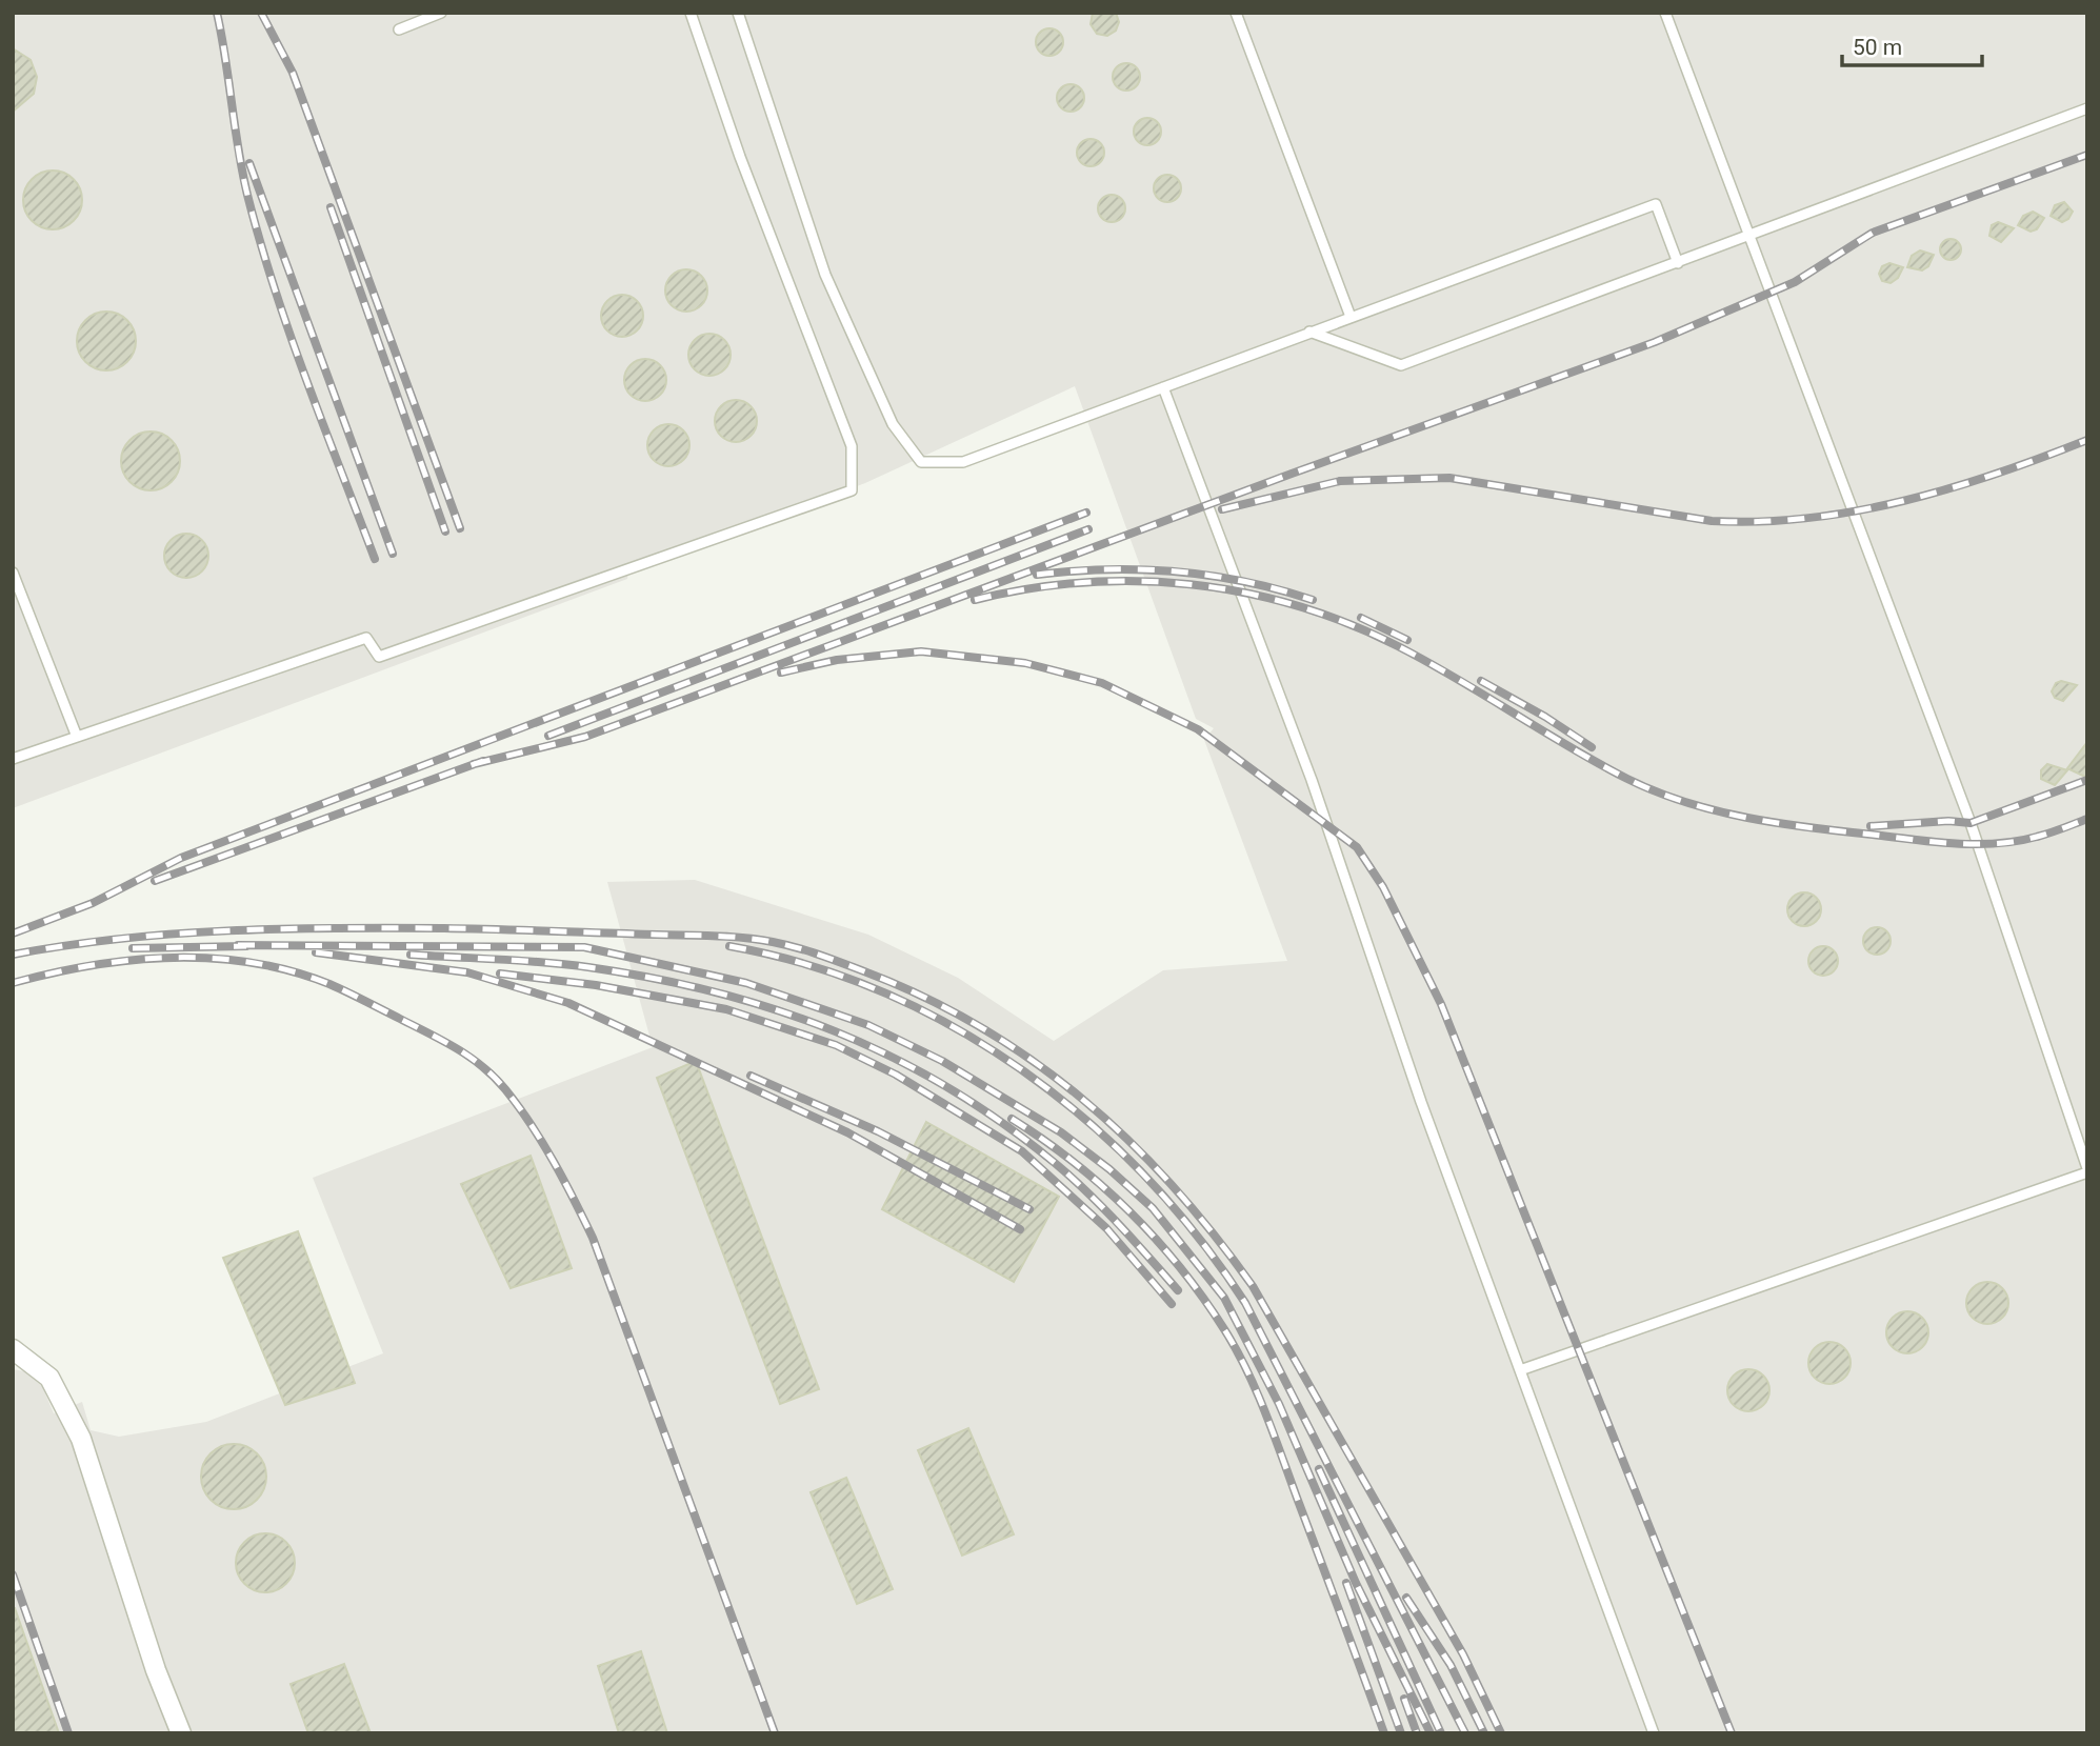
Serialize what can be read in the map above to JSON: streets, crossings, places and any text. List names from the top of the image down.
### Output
{
  "scale_bar": "50 m"
}
